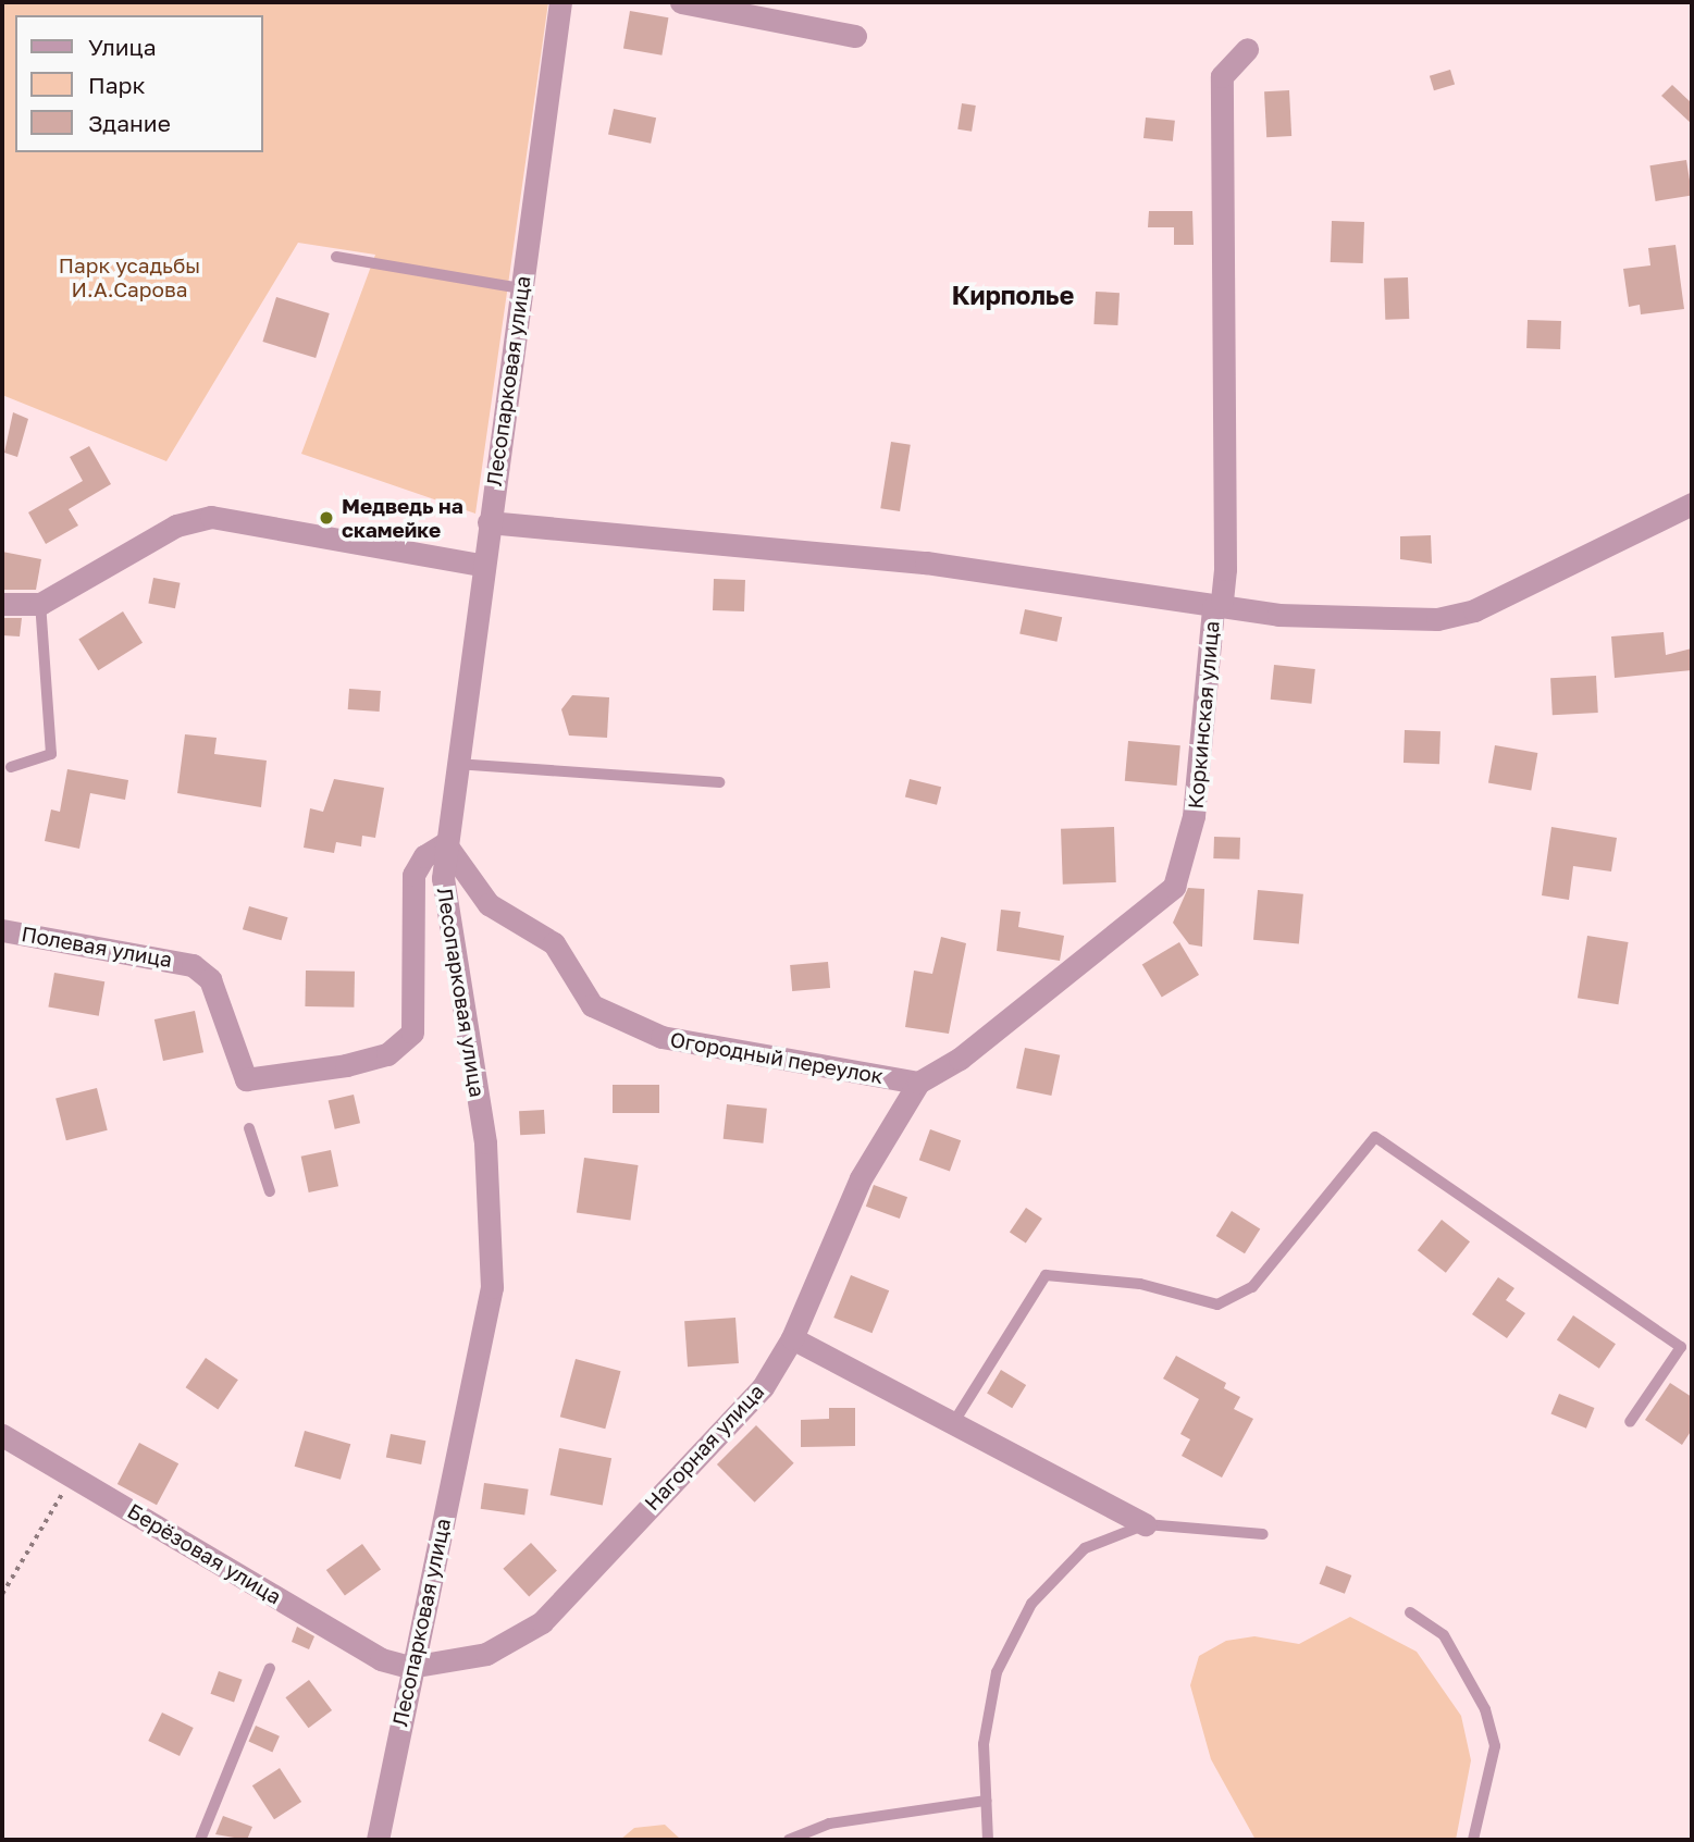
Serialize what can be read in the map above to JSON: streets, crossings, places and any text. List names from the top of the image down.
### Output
{
  "streets": {
    "street": [
      "Лесопарковая улица",
      "Коркинская улица",
      "Полевая улица",
      "Огородный переулок",
      "Нагорная улица",
      "Берёзовая улица"
    ]
  },
  "crossings": [
    ["Лесопарковая улица", "Полевая улица"],
    ["Лесопарковая улица", "Огородный переулок"],
    ["Лесопарковая улица", "Нагорная улица"],
    ["Лесопарковая улица", "Берёзовая улица"],
    ["Коркинская улица", "Огородный переулок"],
    ["Коркинская улица", "Нагорная улица"],
    ["Полевая улица", "Огородный переулок"],
    ["Огородный переулок", "Нагорная улица"],
    ["Нагорная улица", "Берёзовая улица"]
  ],
  "districts": ["Кирполье"],
  "parks": ["Парк усадьбы И.А.Сарова"],
  "places": ["Медведь на скамейке"],
  "legend": ["Улица", "Парк", "Здание"]
}
